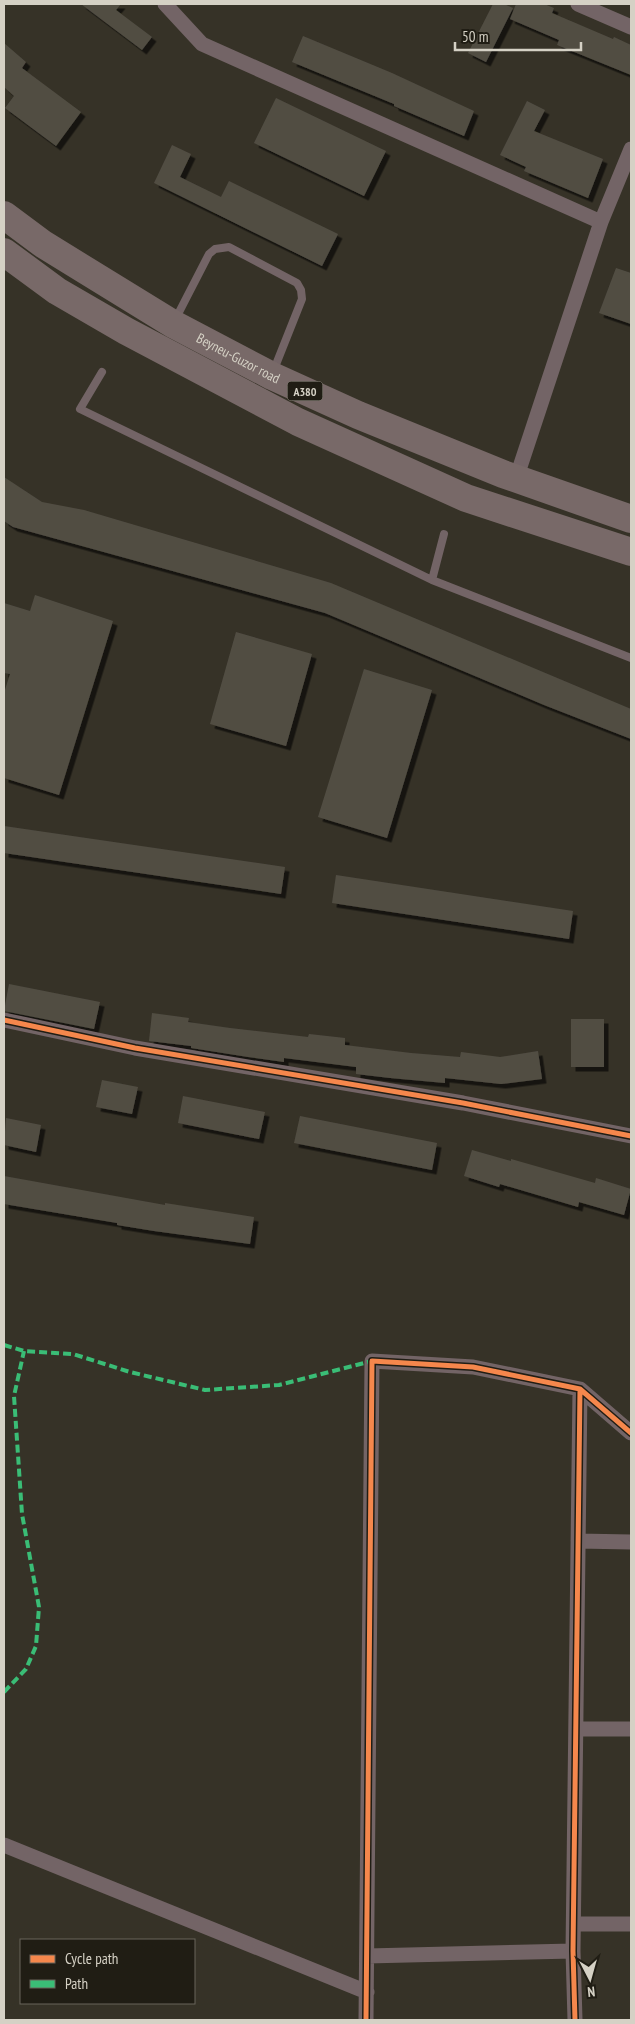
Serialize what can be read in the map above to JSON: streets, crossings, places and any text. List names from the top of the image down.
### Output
{
  "streets": {
    "highway": ["Beyneu-Guzor road", "A380"]
  },
  "legend": ["Cycle path", "Path"],
  "scale_bar": "50 m",
  "north": "bottom"
}
